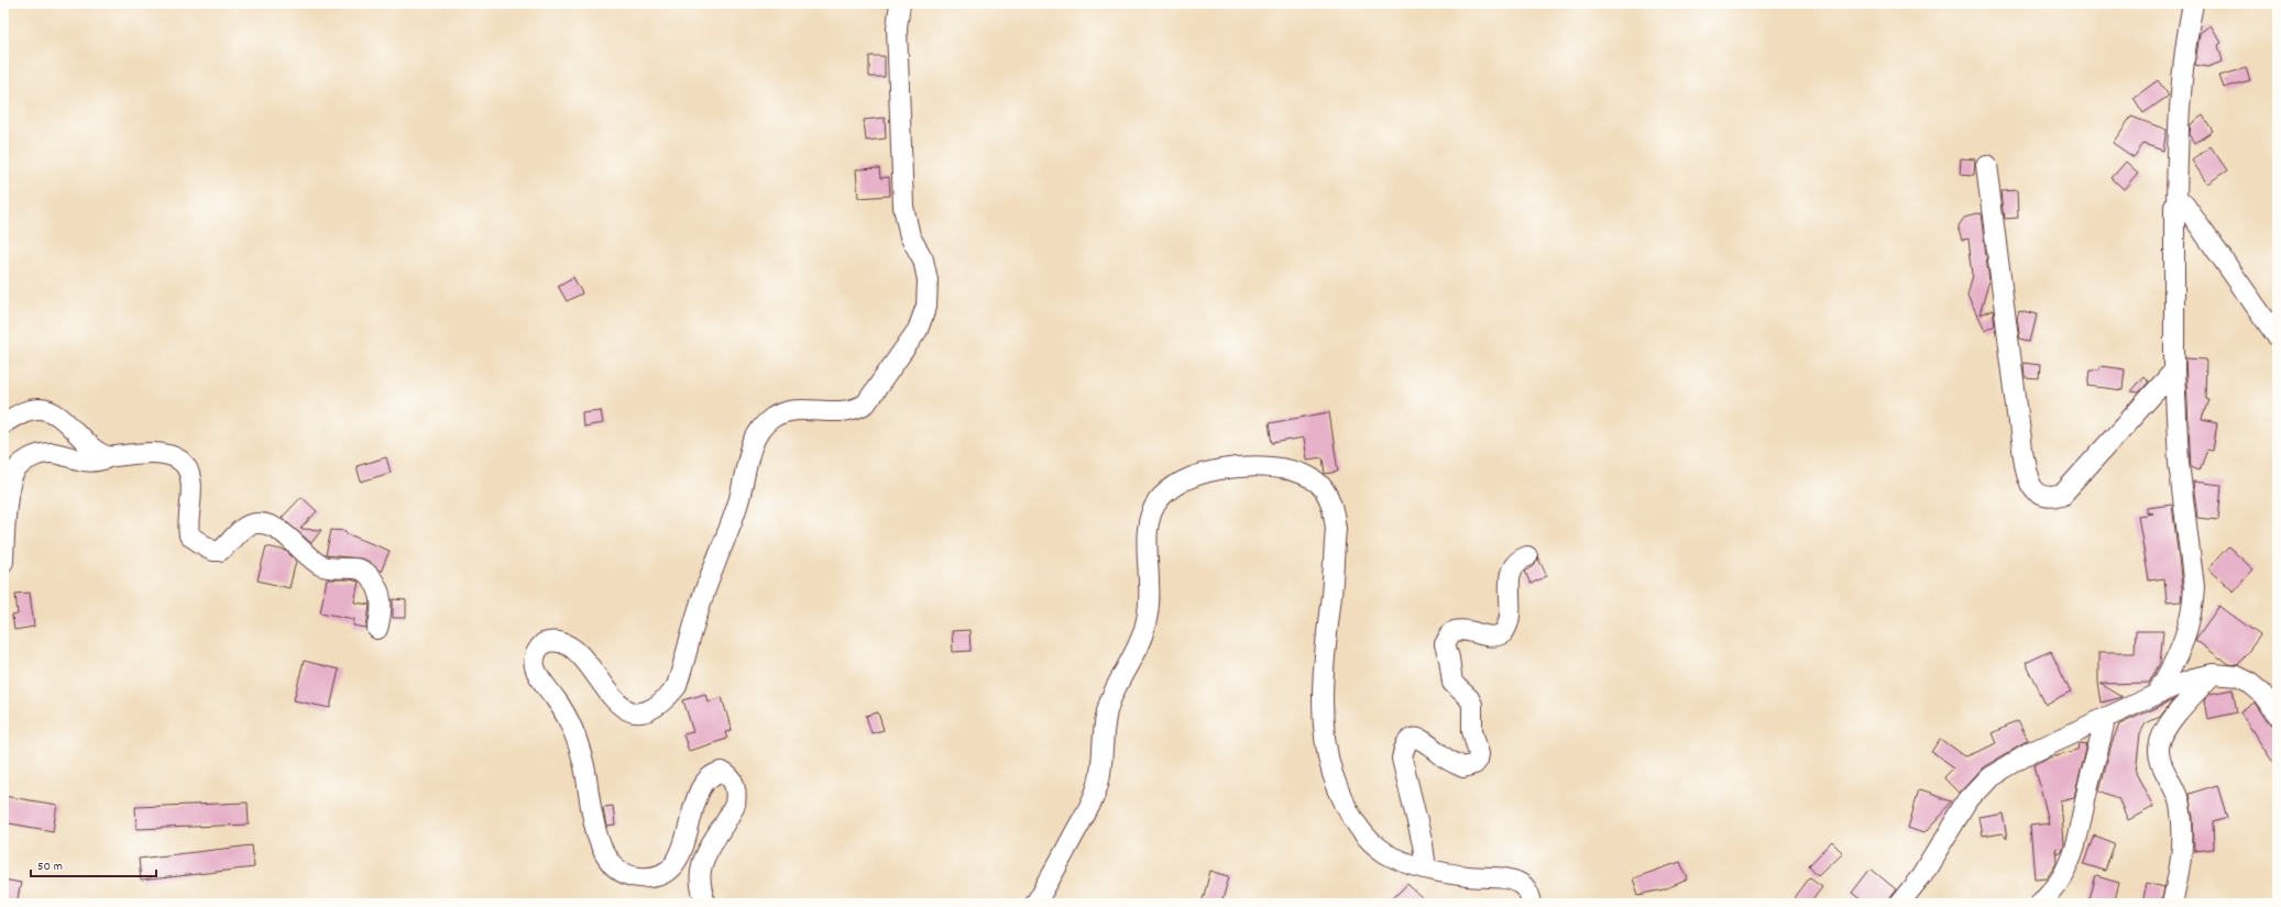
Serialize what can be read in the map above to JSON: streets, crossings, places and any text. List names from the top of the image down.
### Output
{
  "scale_bar": "50 m"
}
